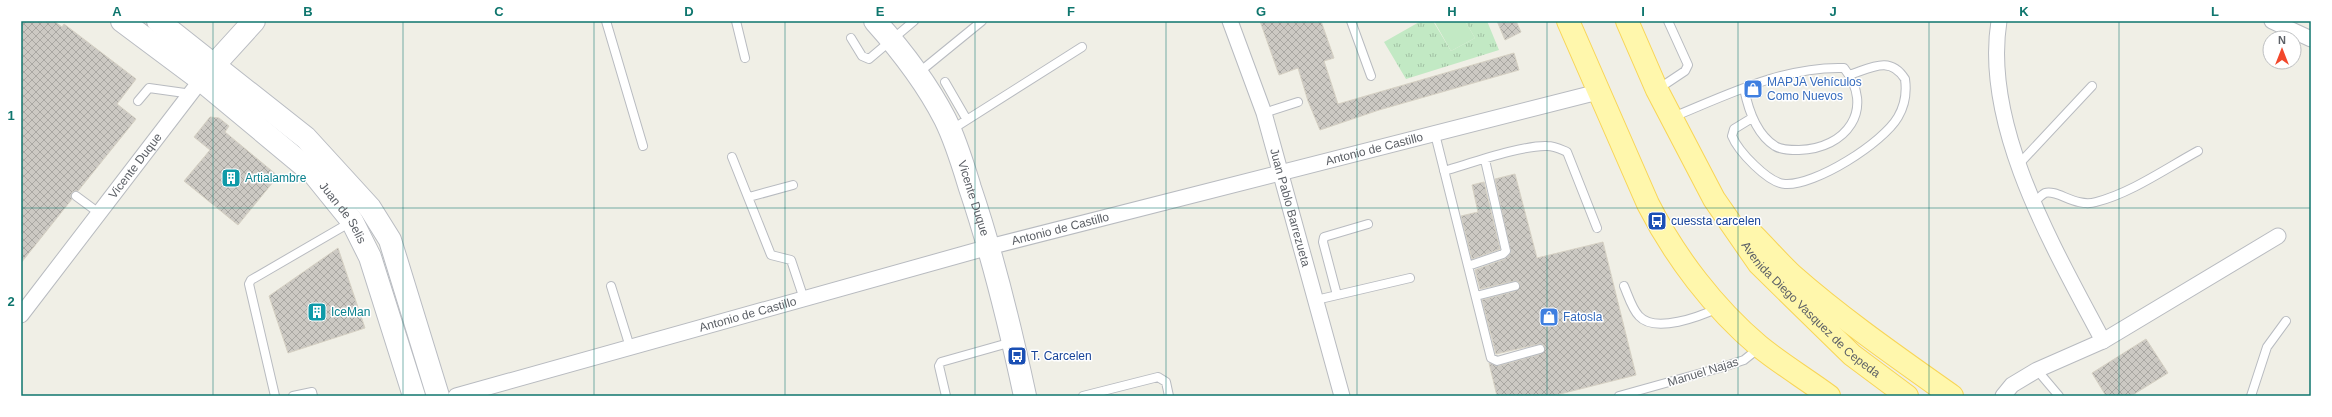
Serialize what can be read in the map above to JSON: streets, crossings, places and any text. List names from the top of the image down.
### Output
{
  "streets": {
    "main road": ["Vicente Duque", "Juan de Selis", "Avenida Diego Vasquez de Cepeda"],
    "street": ["Antonio de Castillo", "Juan Pablo Barrezueta"],
    "lane": ["Manuel Najas"]
  },
  "crossings": [
    ["Antonio de Castillo", "Vicente Duque"],
    ["Antonio de Castillo", "Juan Pablo Barrezueta"],
    ["Vicente Duque", "Juan de Selis"]
  ],
  "places": {
    "shop": ["MAPJA Vehículos Como Nuevos", "Fatosla"],
    "building": ["Artialambre", "IceMan"],
    "bus stop": ["cuessta carcelen", "T. Carcelen"]
  },
  "north": "top",
  "grid": {
    "columns": [
      "A",
      "B",
      "C",
      "D",
      "E",
      "F",
      "G",
      "H",
      "I",
      "J",
      "K",
      "L"
    ],
    "rows": ["1", "2"]
  }
}
